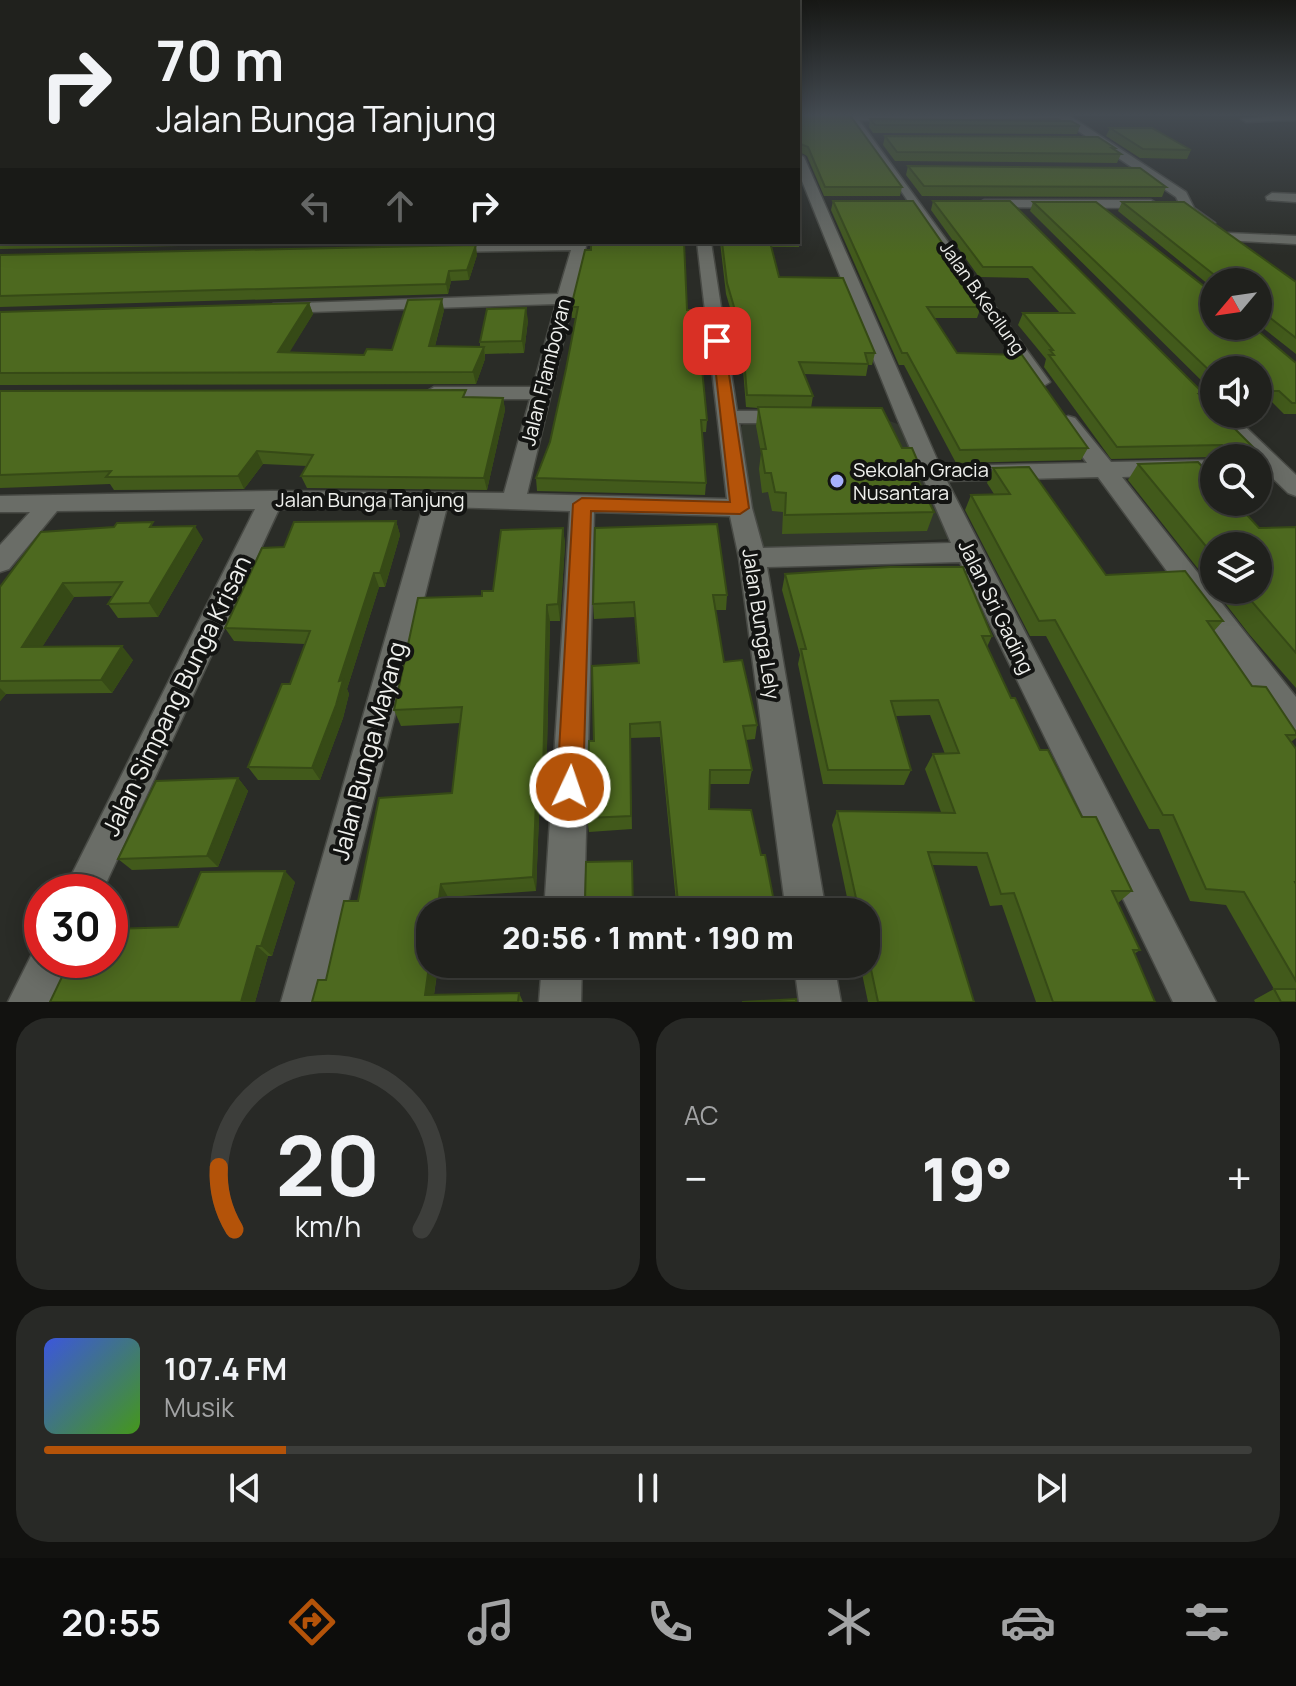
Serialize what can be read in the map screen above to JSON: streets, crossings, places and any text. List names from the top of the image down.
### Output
{
  "streets": {
    "street": [
      "Jalan B.Kecilung",
      "Jalan Flamboyan",
      "Jalan Bunga Tanjung",
      "Jalan Sri Gading",
      "Jalan Bunga Lely",
      "Jalan Simpang Bunga Krisan",
      "Jalan Bunga Mayang"
    ]
  },
  "crossings": [
    ["Jalan Flamboyan", "Jalan Bunga Tanjung"],
    ["Jalan Bunga Tanjung", "Jalan Bunga Lely"],
    ["Jalan Bunga Tanjung", "Jalan Simpang Bunga Krisan"],
    ["Jalan Bunga Tanjung", "Jalan Bunga Mayang"]
  ],
  "places": ["Sekolah Gracia Nusantara"],
  "north": "bottom left",
  "page": {
    "turn": ["70 m", "Jalan Bunga Tanjung"],
    "limit": "30",
    "trip": "20:56 · 1 mnt · 190 m",
    "tile": "AC",
    "heat": ["−", "19°", "+"],
    "song": ["107.4 FM", "Musik"],
    "tabs": "20:55",
    "gauge": ["20", "km/h"]
  }
}
